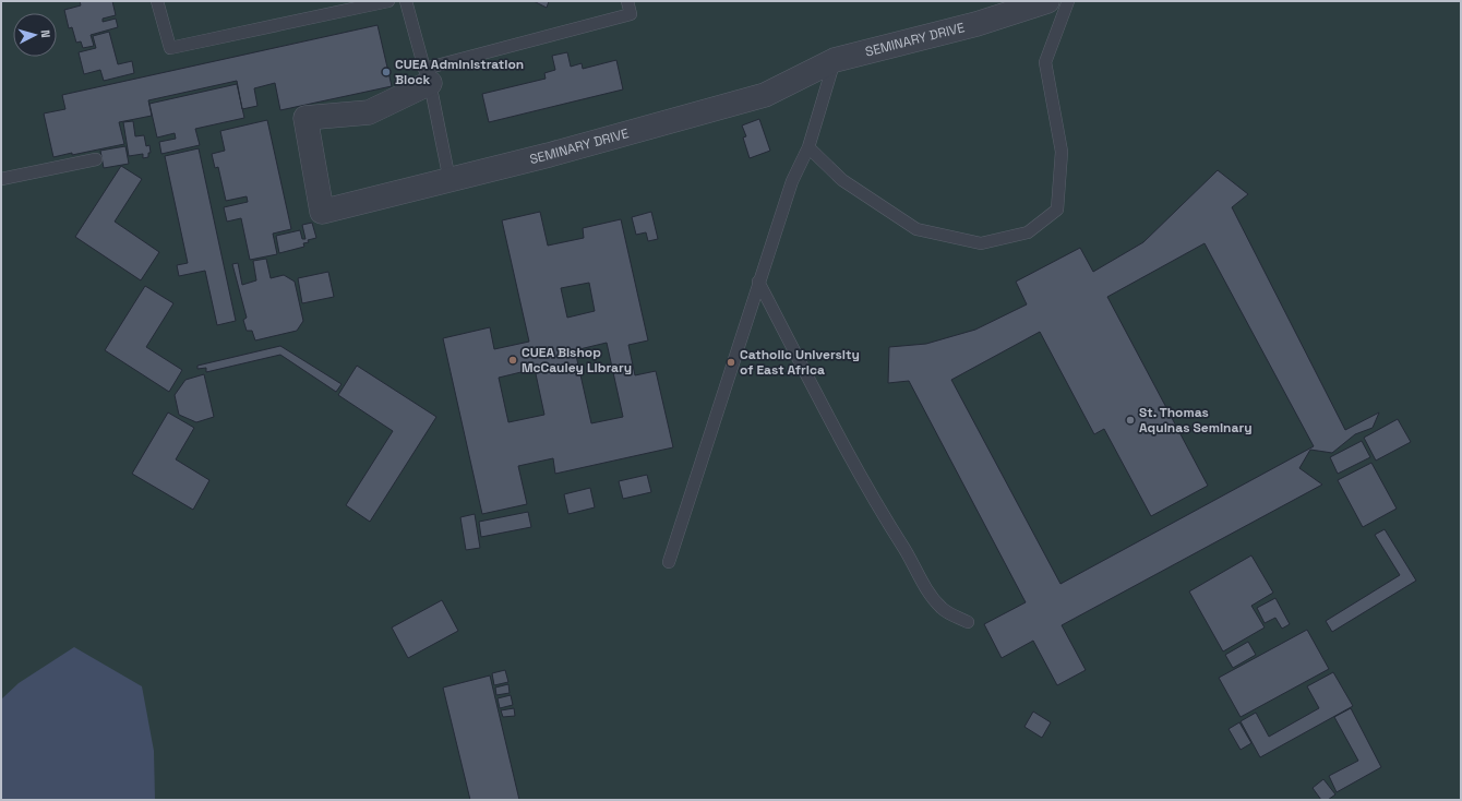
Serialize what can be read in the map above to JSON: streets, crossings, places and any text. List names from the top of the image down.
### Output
{
  "streets": {
    "street": ["SEMINARY DRIVE"]
  },
  "places": [
    "CUEA Administration Block",
    "CUEA Bishop McCauley Library",
    "Catholic University of East Africa",
    "St. Thomas Aquinas Seminary"
  ],
  "north": "right"
}
